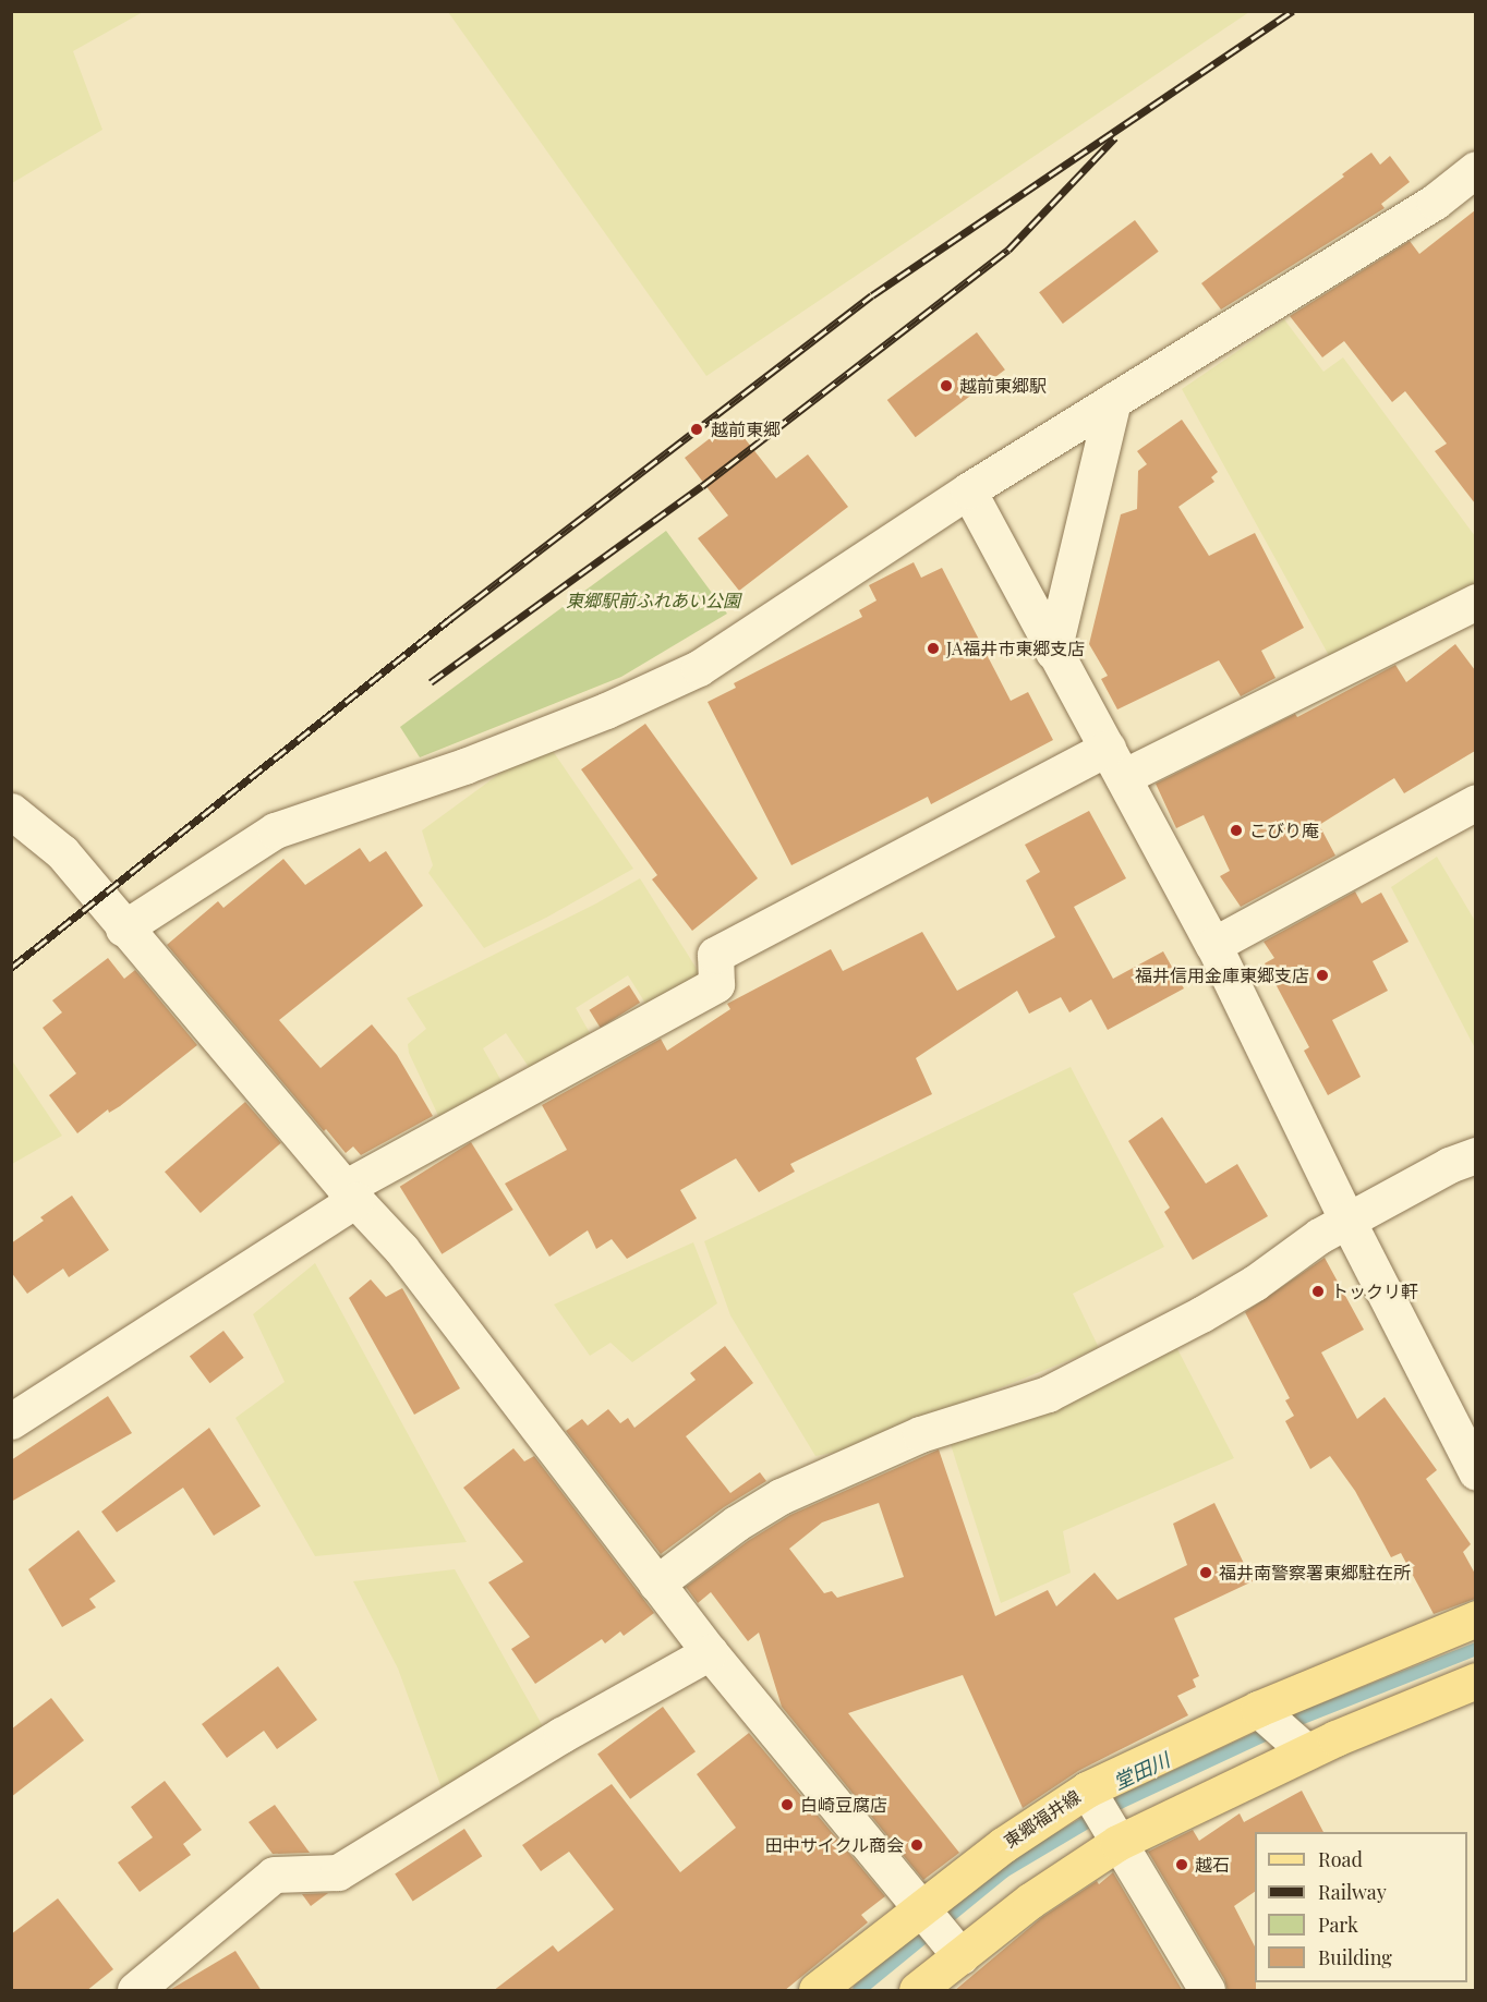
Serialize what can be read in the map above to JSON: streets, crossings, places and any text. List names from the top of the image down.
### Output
{
  "streets": {
    "main road": ["東郷福井線"]
  },
  "water": ["堂田川"],
  "parks": ["東郷駅前ふれあい公園"],
  "places": [
    "越前東郷駅",
    "越前東郷",
    "JA福井市東郷支店",
    "こびり庵",
    "福井信用金庫東郷支店",
    "トックリ軒",
    "福井南警察署東郷駐在所",
    "白崎豆腐店",
    "田中サイクル商会",
    "越石"
  ],
  "legend": [
    "Road",
    "Railway",
    "Park",
    "Building"
  ]
}
